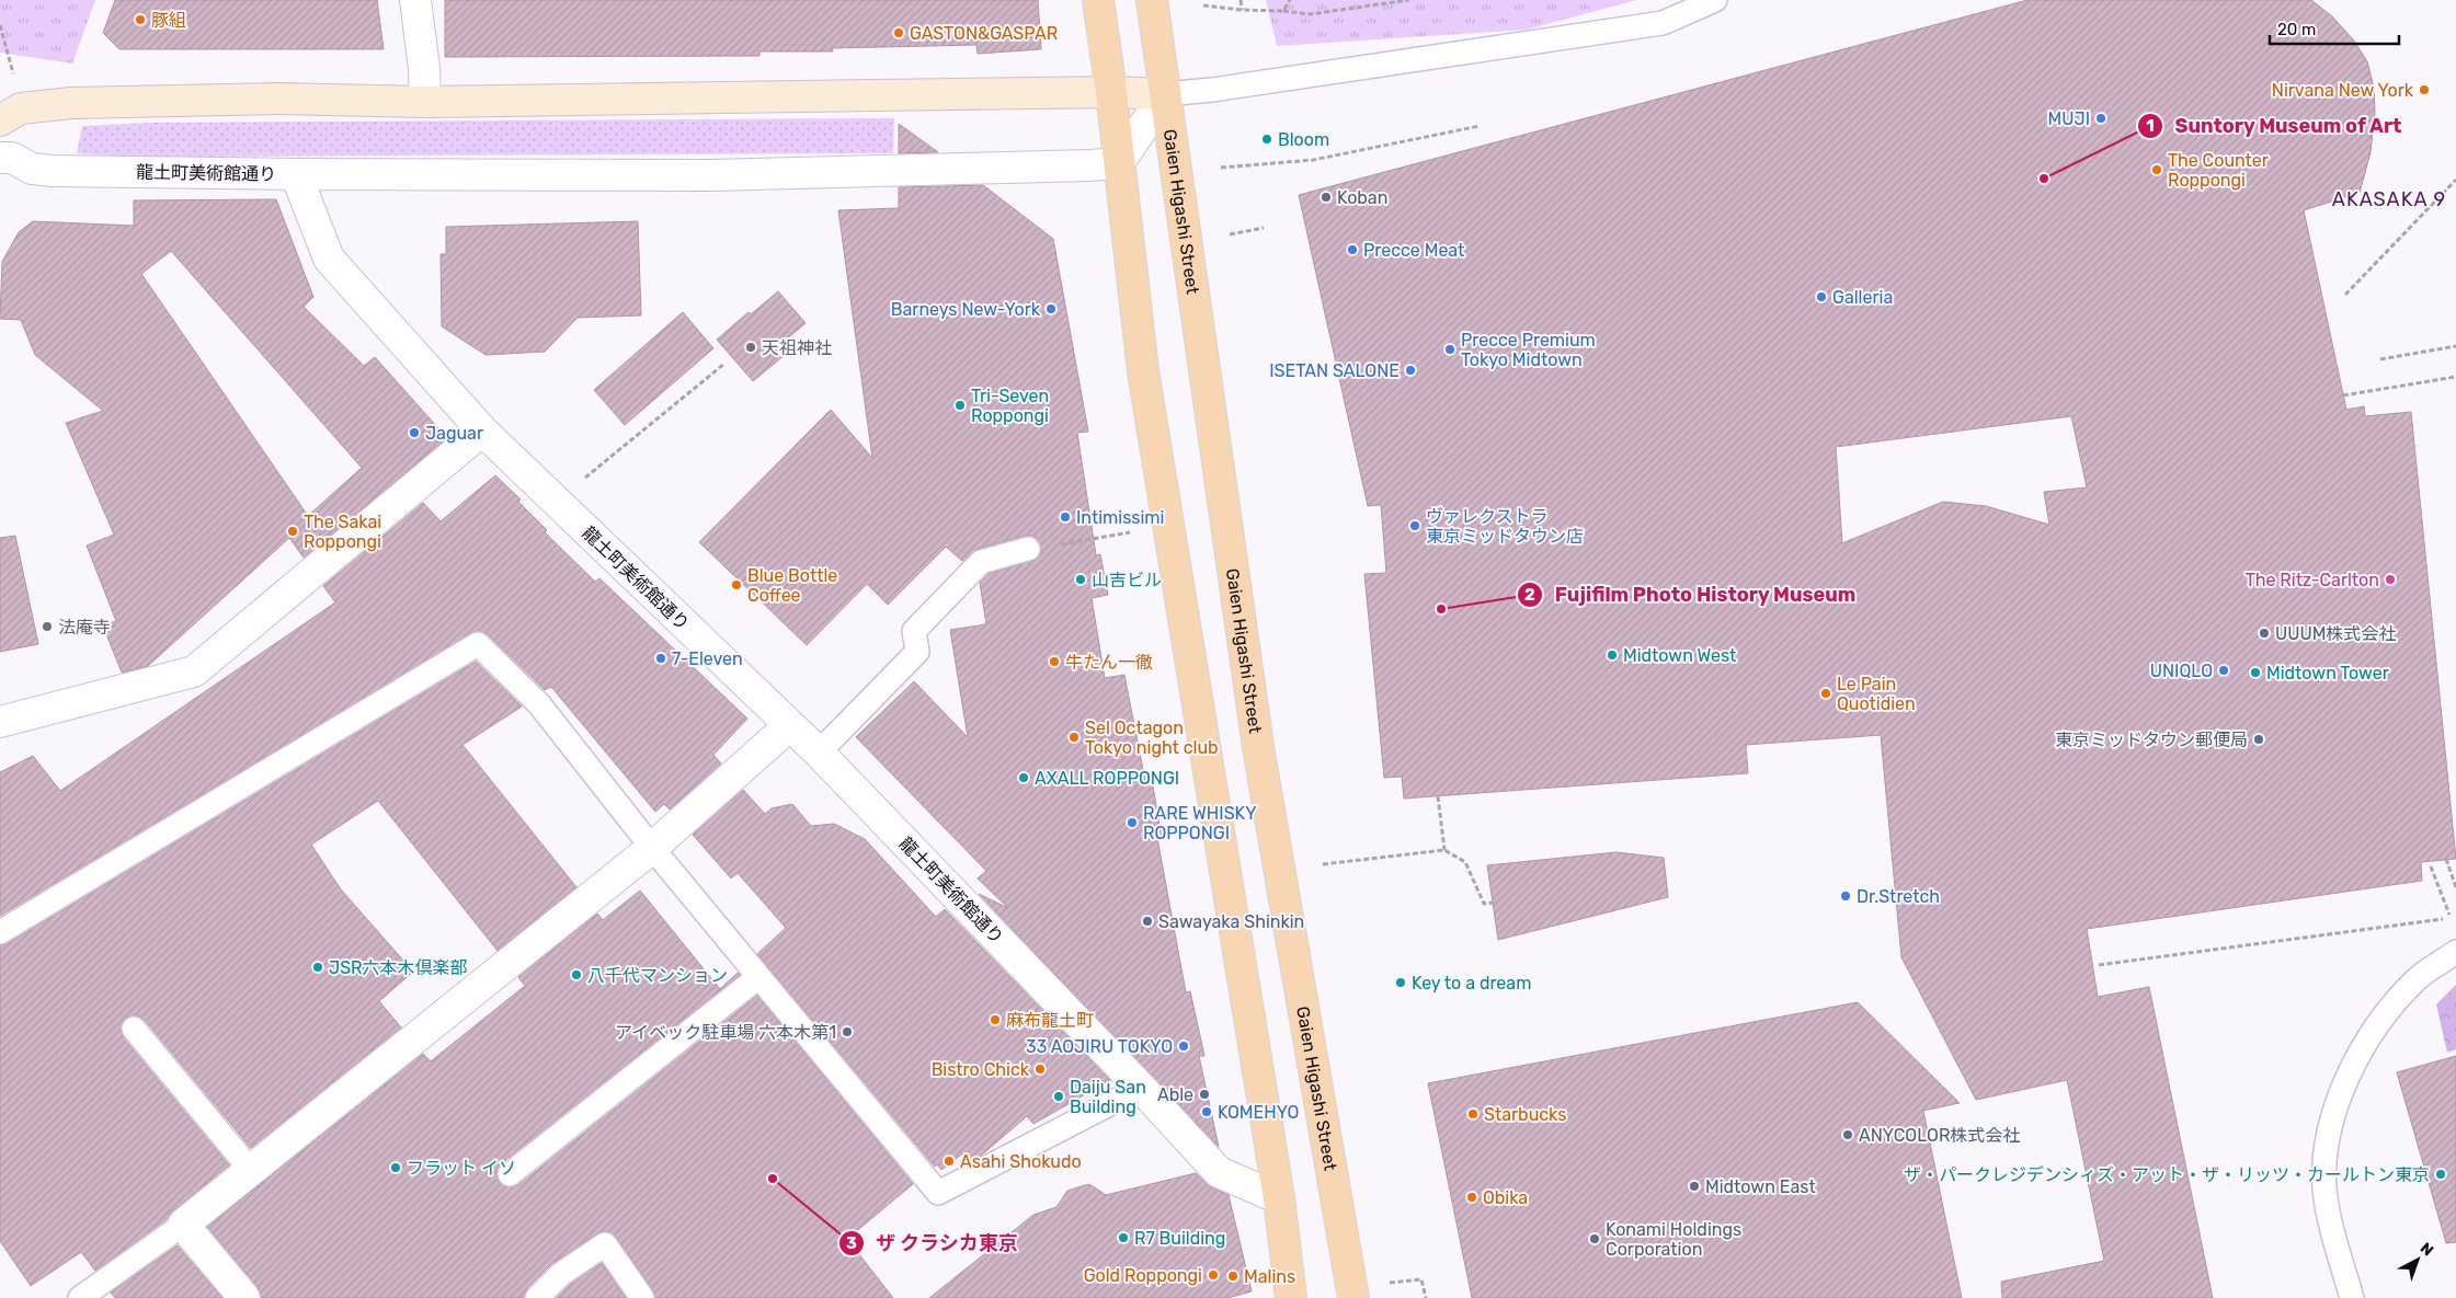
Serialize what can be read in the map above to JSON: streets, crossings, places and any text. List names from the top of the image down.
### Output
{
  "streets": {
    "main road": ["Gaien Higashi Street"],
    "street": ["龍土町美術館通り"]
  },
  "districts": ["AKASAKA 9"],
  "places": [
    "豚組",
    "GASTON&GASPAR",
    "Nirvana New York",
    "MUJI",
    "Bloom",
    "The Counter Roppongi",
    "Suntory Museum of Art",
    "Koban",
    "Precce Meat",
    "Galleria",
    "Barneys New-York",
    "天祖神社",
    "Precce Premium Tokyo Midtown",
    "ISETAN SALONE",
    "Tri-Seven Roppongi",
    "Jaguar",
    "Intimissimi",
    "ヴァレクストラ 東京ミッドタウン店",
    "The Sakai Roppongi",
    "山吉ビル",
    "The Ritz-Carlton",
    "Blue Bottle Coffee",
    "Fujifilm Photo History Museum",
    "法庵寺",
    "UUUM株式会社",
    "Midtown West",
    "7-Eleven",
    "牛たん一徹",
    "UNIQLO",
    "Midtown Tower",
    "Le Pain Quotidien",
    "Sel Octagon Tokyo night club",
    "東京ミッドタウン郵便局",
    "AXALL ROPPONGI",
    "RARE WHISKY ROPPONGI",
    "Dr.Stretch",
    "Sawayaka Shinkin",
    "JSR六本木倶楽部",
    "八千代マンション",
    "Key to a dream",
    "麻布龍土町",
    "アイベック駐車場 六本木第1",
    "33 AOJIRU TOKYO",
    "Bistro Chick",
    "Able",
    "Daiju San Building",
    "KOMEHYO",
    "Starbucks",
    "ANYCOLOR株式会社",
    "Asahi Shokudo",
    "フラット イソ",
    "ザ・パークレジデンシィズ・アット・ザ・リッツ・カールトン東京",
    "ザ クラシカ東京",
    "Midtown East",
    "Obika",
    "R7 Building",
    "Konami Holdings Corporation",
    "Gold Roppongi",
    "Malins"
  ],
  "scale_bar": "20 m",
  "north": "top right"
}
